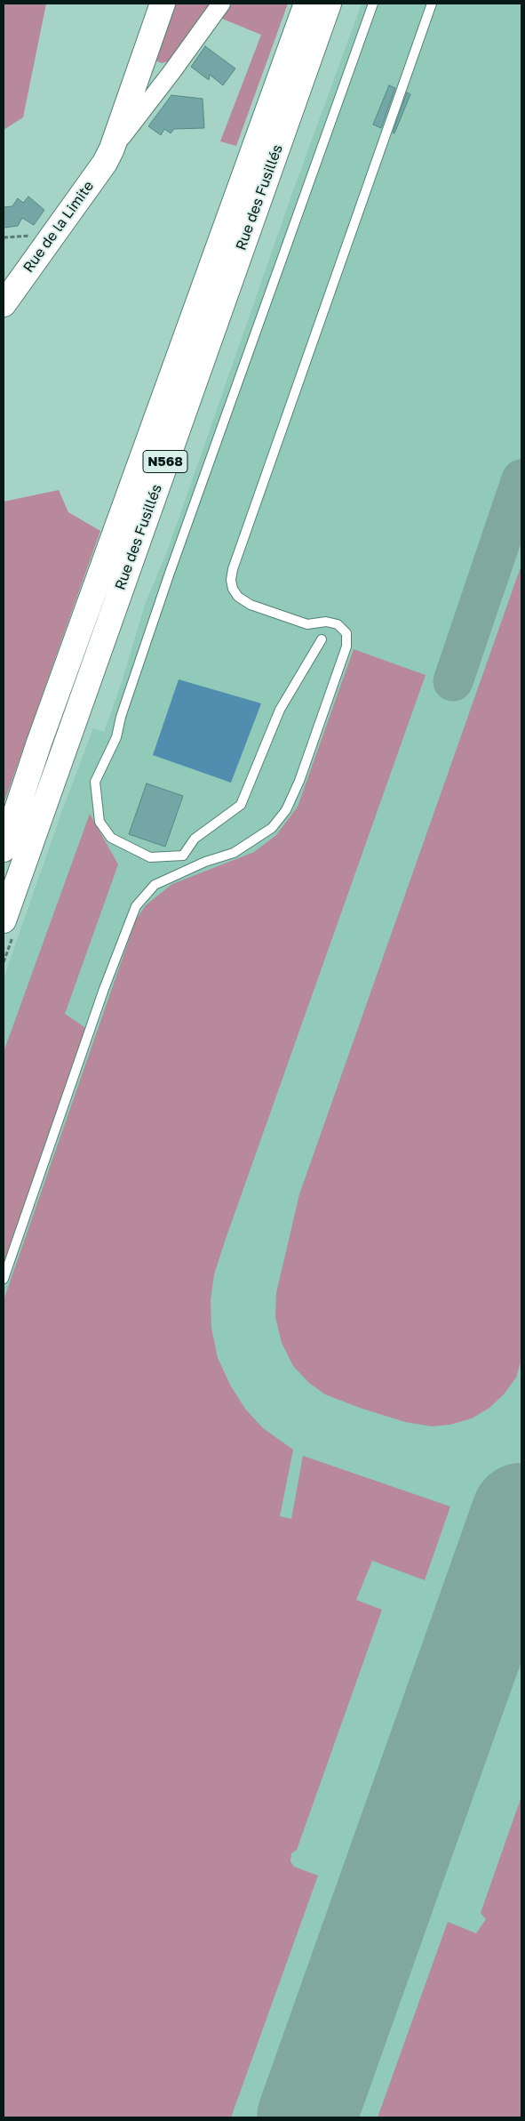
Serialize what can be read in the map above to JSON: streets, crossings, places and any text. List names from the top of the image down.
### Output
{
  "streets": {
    "main road": ["Rue des Fusillés", "Rue de la Limite", "N568"]
  }
}
